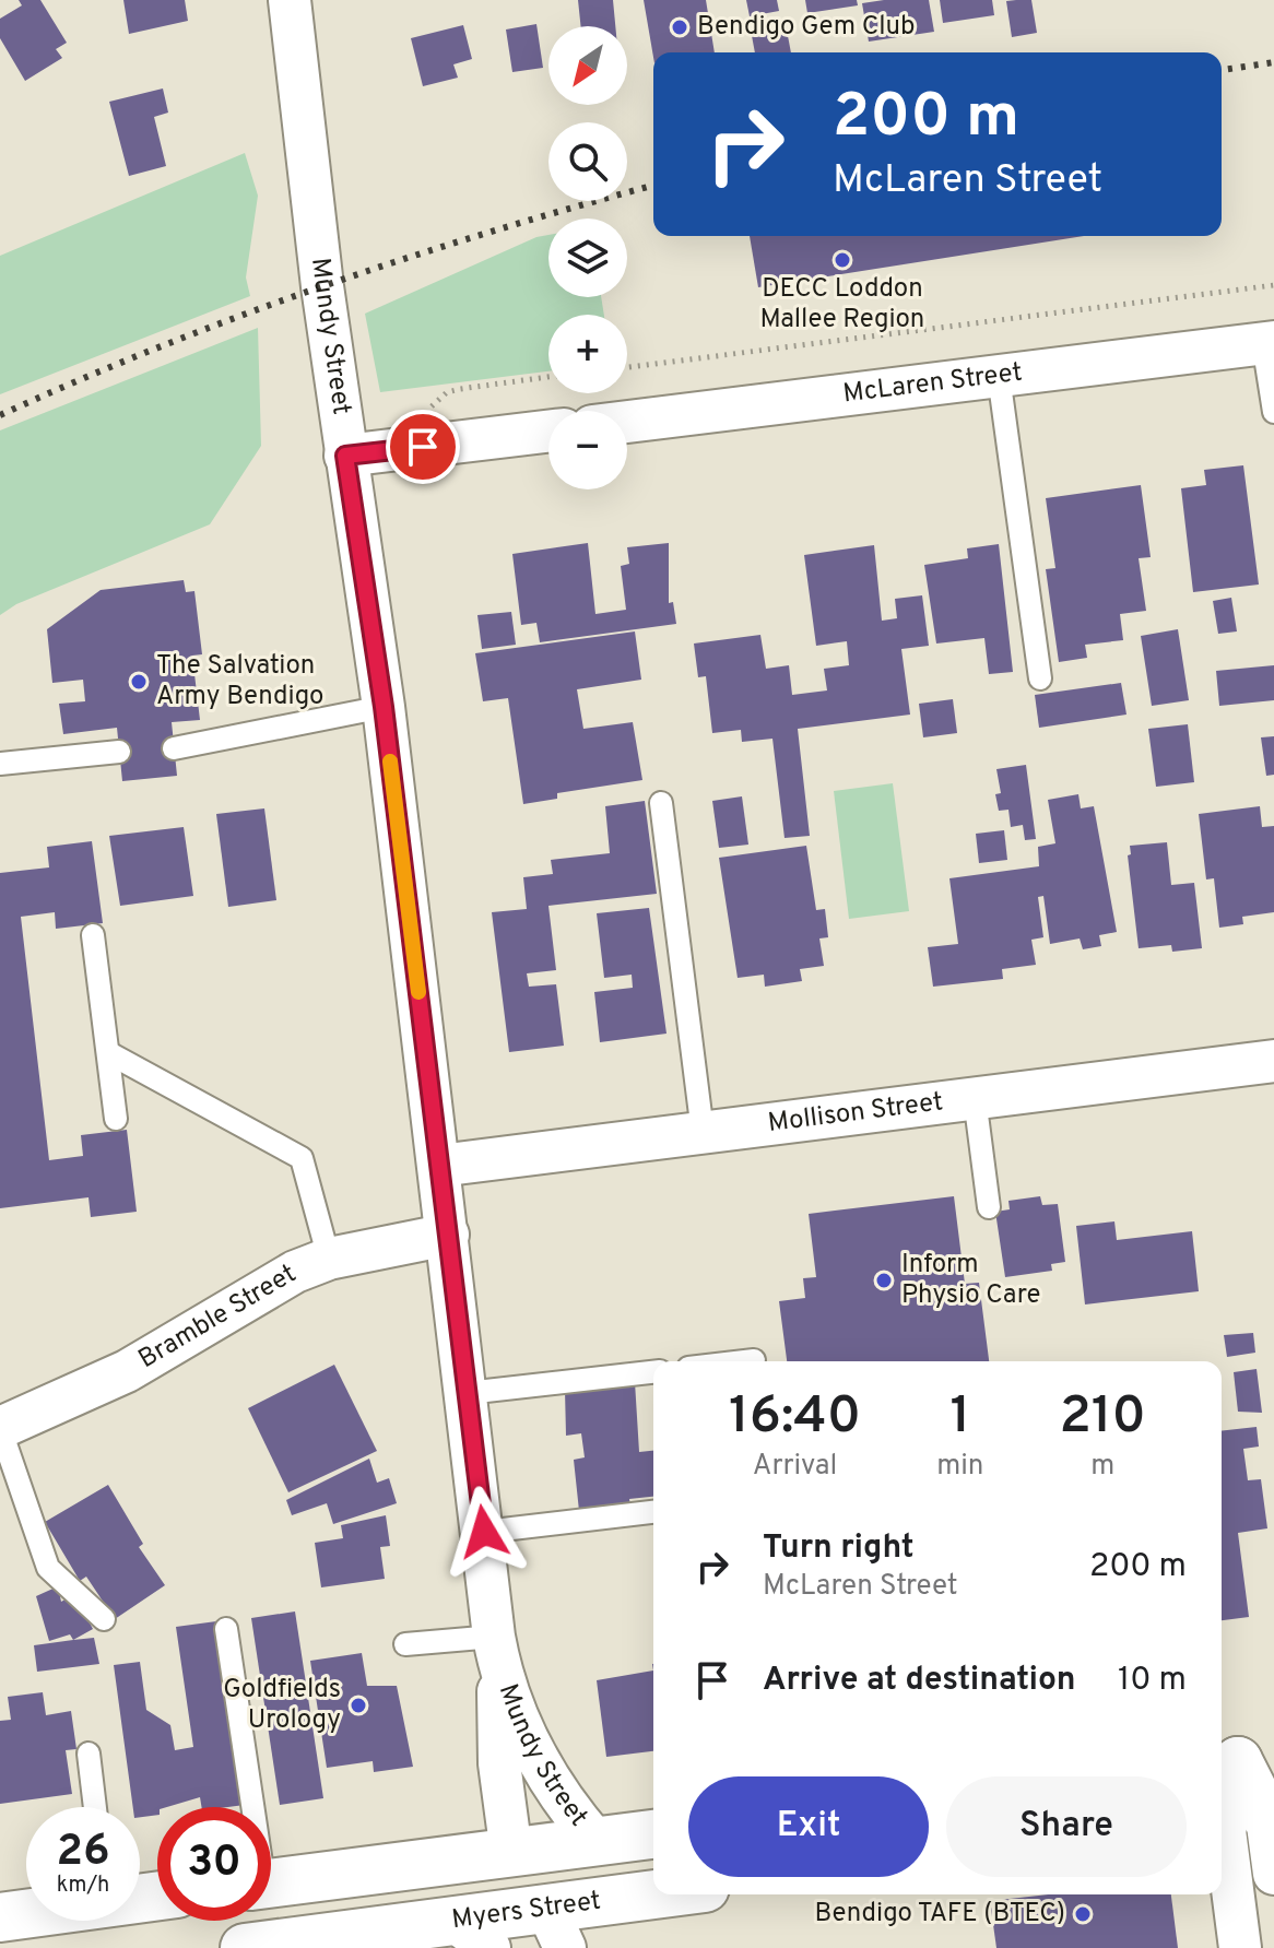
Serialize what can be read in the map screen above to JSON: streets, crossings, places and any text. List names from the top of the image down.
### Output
{
  "streets": {
    "main road": ["Mundy Street", "Myers Street"],
    "street": ["McLaren Street", "Mollison Street", "Bramble Street"]
  },
  "crossings": [
    ["Mundy Street", "Mollison Street"],
    ["Mundy Street", "Bramble Street"],
    ["Mundy Street", "Myers Street"]
  ],
  "places": [
    "Bendigo Gem Club",
    "DECC Loddon Mallee Region",
    "The Salvation Army Bendigo",
    "Inform Physio Care",
    "Goldfields Urology",
    "Bendigo TAFE (BTEC)"
  ],
  "north": "bottom left",
  "page": {
    "map_buttons": ["+", "−"],
    "turn": ["200 m", "McLaren Street"],
    "eta": [
      "16:40",
      "Arrival",
      "1",
      "min",
      "210",
      "m"
    ],
    "list": [
      {
        "name": "Turn right",
        "note": "McLaren Street",
        "value": "200 m"
      },
      {
        "name": "Arrive at destination",
        "value": "10 m"
      }
    ],
    "buttons": ["Exit", "Share"],
    "speed": "26 km/h",
    "limit": "30"
  }
}
